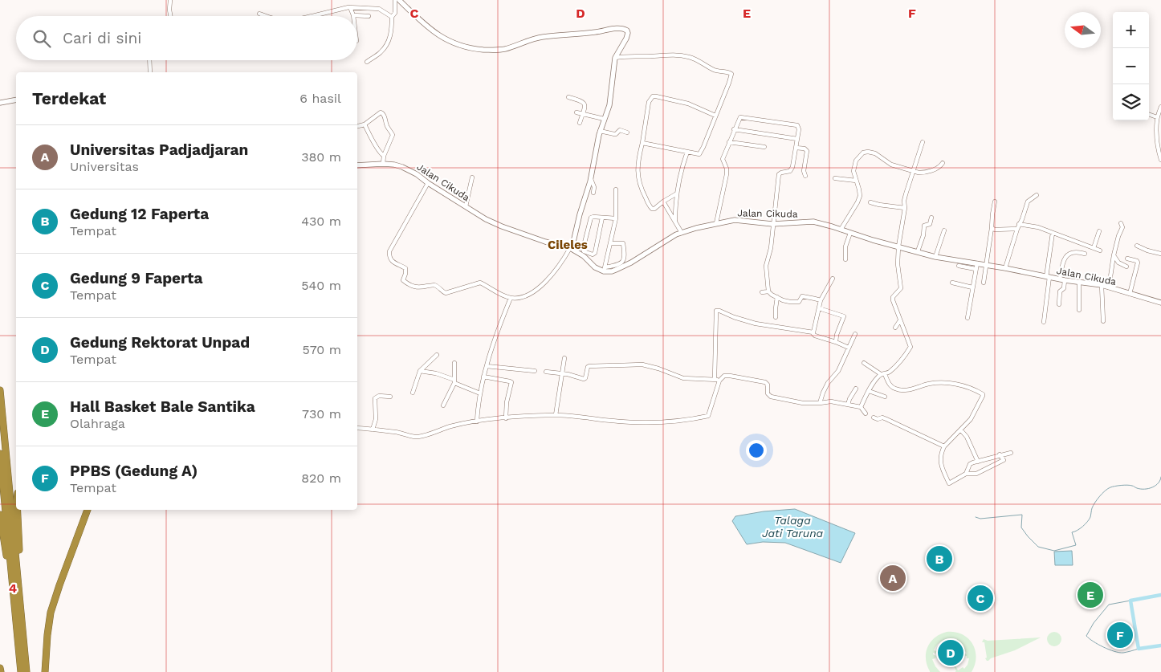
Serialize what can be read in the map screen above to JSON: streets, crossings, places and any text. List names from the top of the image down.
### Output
{
  "streets": {
    "street": ["Jalan Cikuda"]
  },
  "districts": ["Cileles"],
  "water": ["Talaga Jati Taruna"],
  "north": "left",
  "page": {
    "map_buttons": ["+", "−"],
    "search": "Cari di sini",
    "heading": ["Terdekat", "6 hasil"],
    "list": [
      {
        "mark": "A",
        "name": "Universitas Padjadjaran",
        "note": "Universitas",
        "value": "380 m"
      },
      {
        "mark": "B",
        "name": "Gedung 12 Faperta",
        "note": "Tempat",
        "value": "430 m"
      },
      {
        "mark": "C",
        "name": "Gedung 9 Faperta",
        "note": "Tempat",
        "value": "540 m"
      },
      {
        "mark": "D",
        "name": "Gedung Rektorat Unpad",
        "note": "Tempat",
        "value": "570 m"
      },
      {
        "mark": "E",
        "name": "Hall Basket Bale Santika",
        "note": "Olahraga",
        "value": "730 m"
      },
      {
        "mark": "F",
        "name": "PPBS (Gedung A)",
        "note": "Tempat",
        "value": "820 m"
      }
    ],
    "pins": [
      "B",
      "A",
      "E",
      "C",
      "F",
      "D"
    ]
  },
  "grid": {
    "columns": [
      "C",
      "D",
      "E",
      "F"
    ],
    "rows": ["4"]
  }
}
